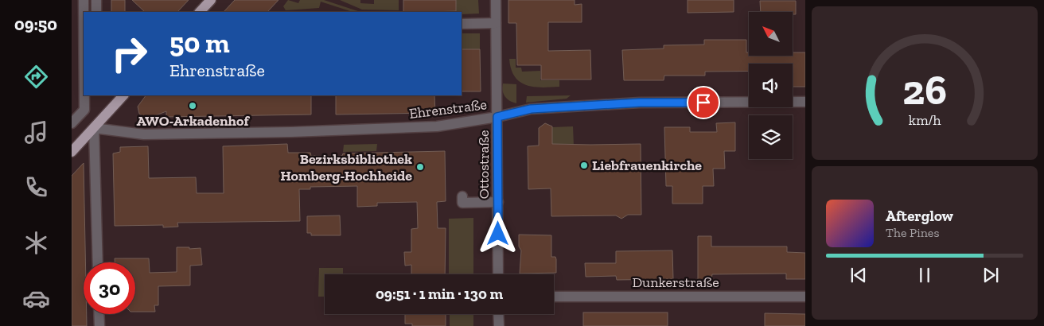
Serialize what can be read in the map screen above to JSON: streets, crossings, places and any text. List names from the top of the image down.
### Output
{
  "streets": {
    "street": ["Ehrenstraße", "Ottostraße", "Dunkerstraße"]
  },
  "crossings": [
    ["Ehrenstraße", "Ottostraße"]
  ],
  "places": ["AWO-Arkadenhof", "Liebfrauenkirche", "Bezirksbibliothek Homberg-Hochheide"],
  "north": "top left",
  "page": {
    "tabs": "09:50",
    "turn": ["50 m", "Ehrenstraße"],
    "song": ["Afterglow", "The Pines"],
    "limit": "30",
    "trip": "09:51 · 1 min · 130 m",
    "gauge": ["26", "km/h"]
  }
}
